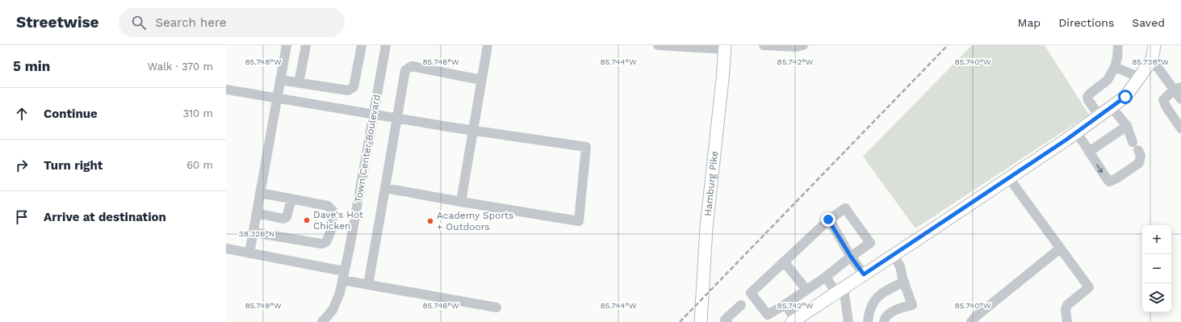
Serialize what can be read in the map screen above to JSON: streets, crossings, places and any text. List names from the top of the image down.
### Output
{
  "streets": {
    "main road": ["Hamburg Pike"],
    "street": ["Town Center Boulevard"]
  },
  "places": ["Dave's Hot Chicken", "Academy Sports + Outdoors"],
  "page": {
    "header": "Streetwise",
    "search": "Search here",
    "nav": ["Map", "Directions", "Saved"],
    "heading": ["5 min", "Walk · 370 m"],
    "list": [
      ["Continue", "310 m"],
      ["Turn right", "60 m"],
      "Arrive at destination"
    ],
    "map_buttons": ["+", "−"]
  },
  "coordinates": [
    "85.748°W",
    "85.746°W",
    "85.744°W",
    "85.742°W",
    "85.740°W",
    "85.738°W",
    "38.326°N"
  ]
}
